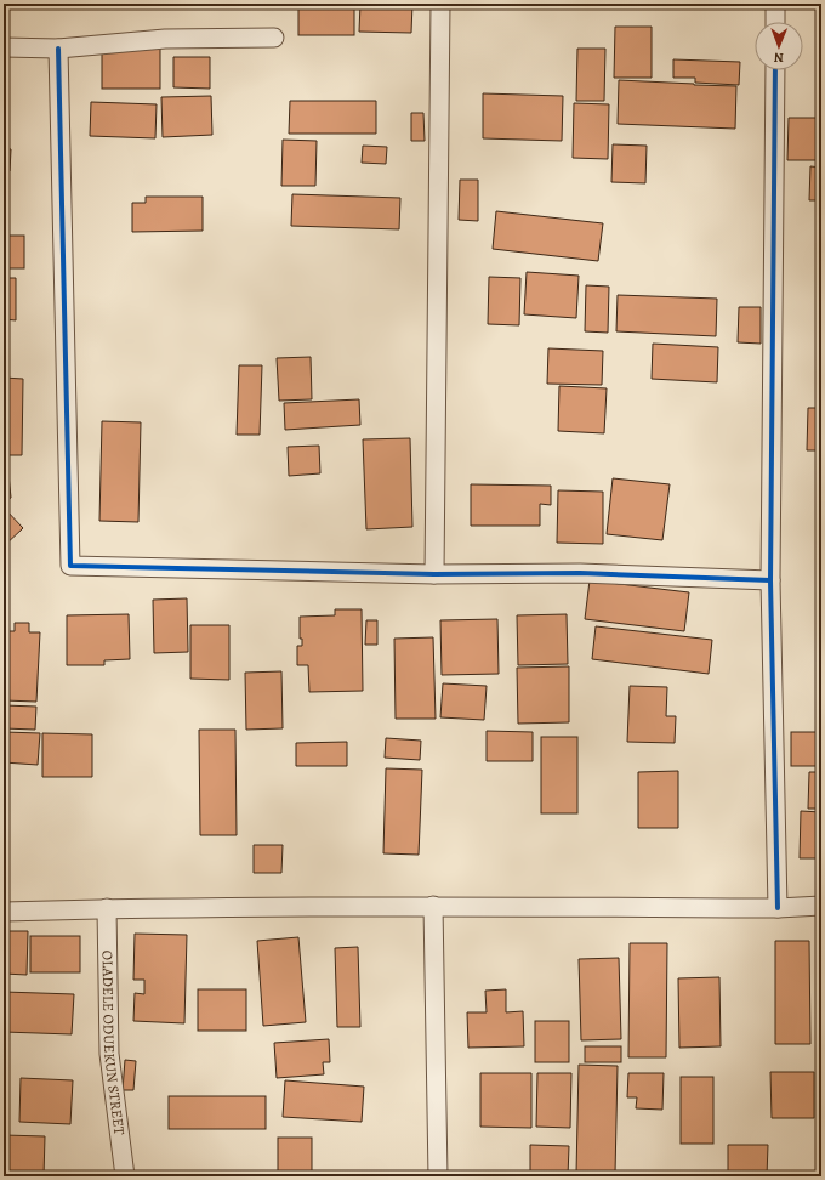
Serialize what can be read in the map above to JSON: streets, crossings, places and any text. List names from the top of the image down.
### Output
{
  "streets": {
    "street": ["OLADELE ODUEKUN STREET"]
  },
  "north": "bottom"
}
